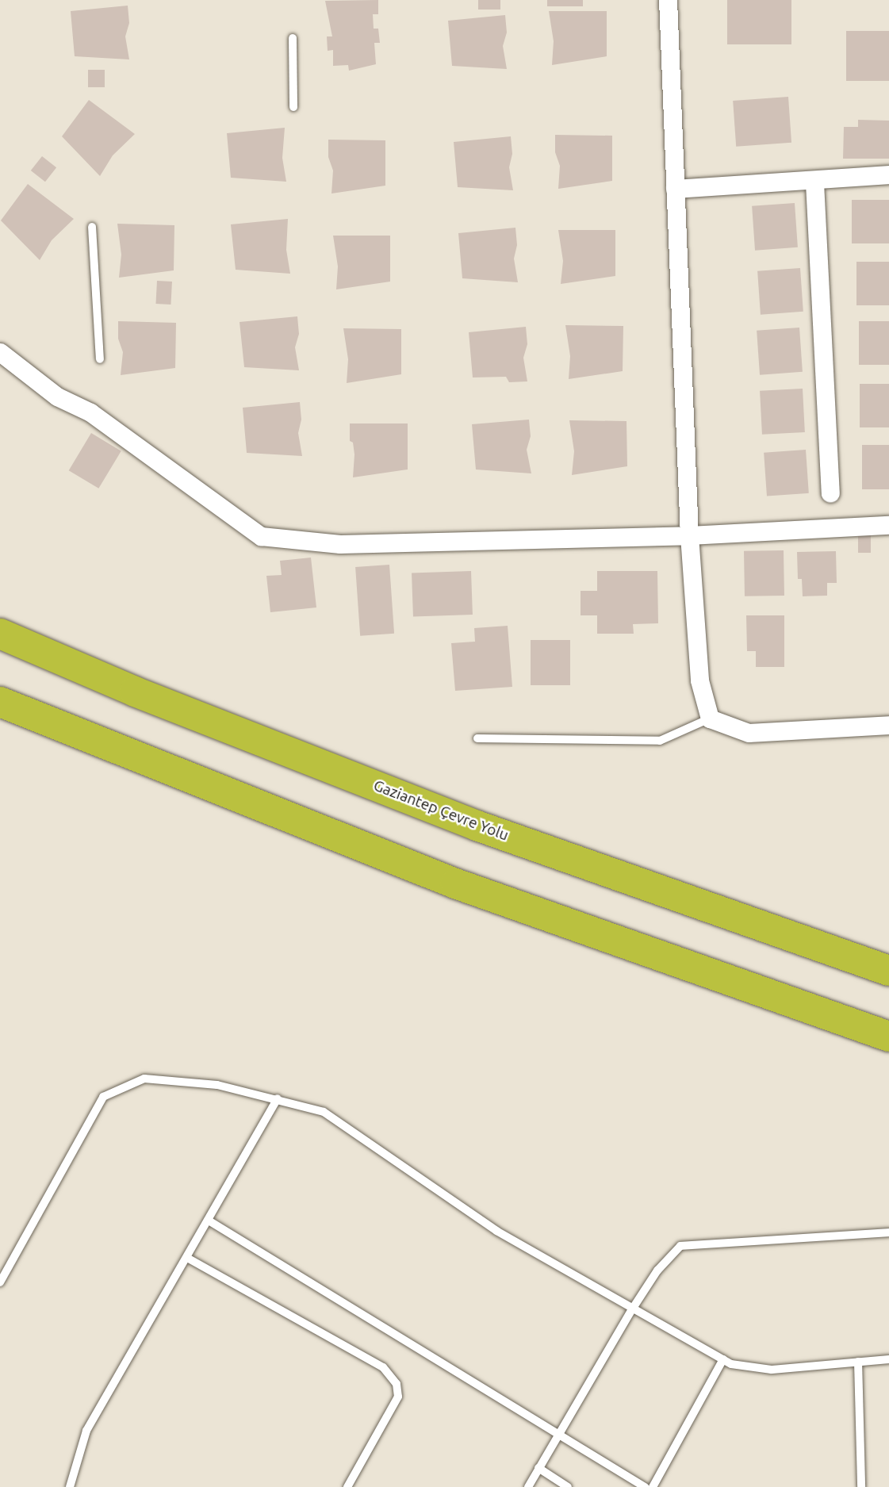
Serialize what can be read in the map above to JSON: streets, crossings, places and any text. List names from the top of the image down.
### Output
{
  "streets": {
    "highway": ["Gaziantep Çevre Yolu"]
  }
}
